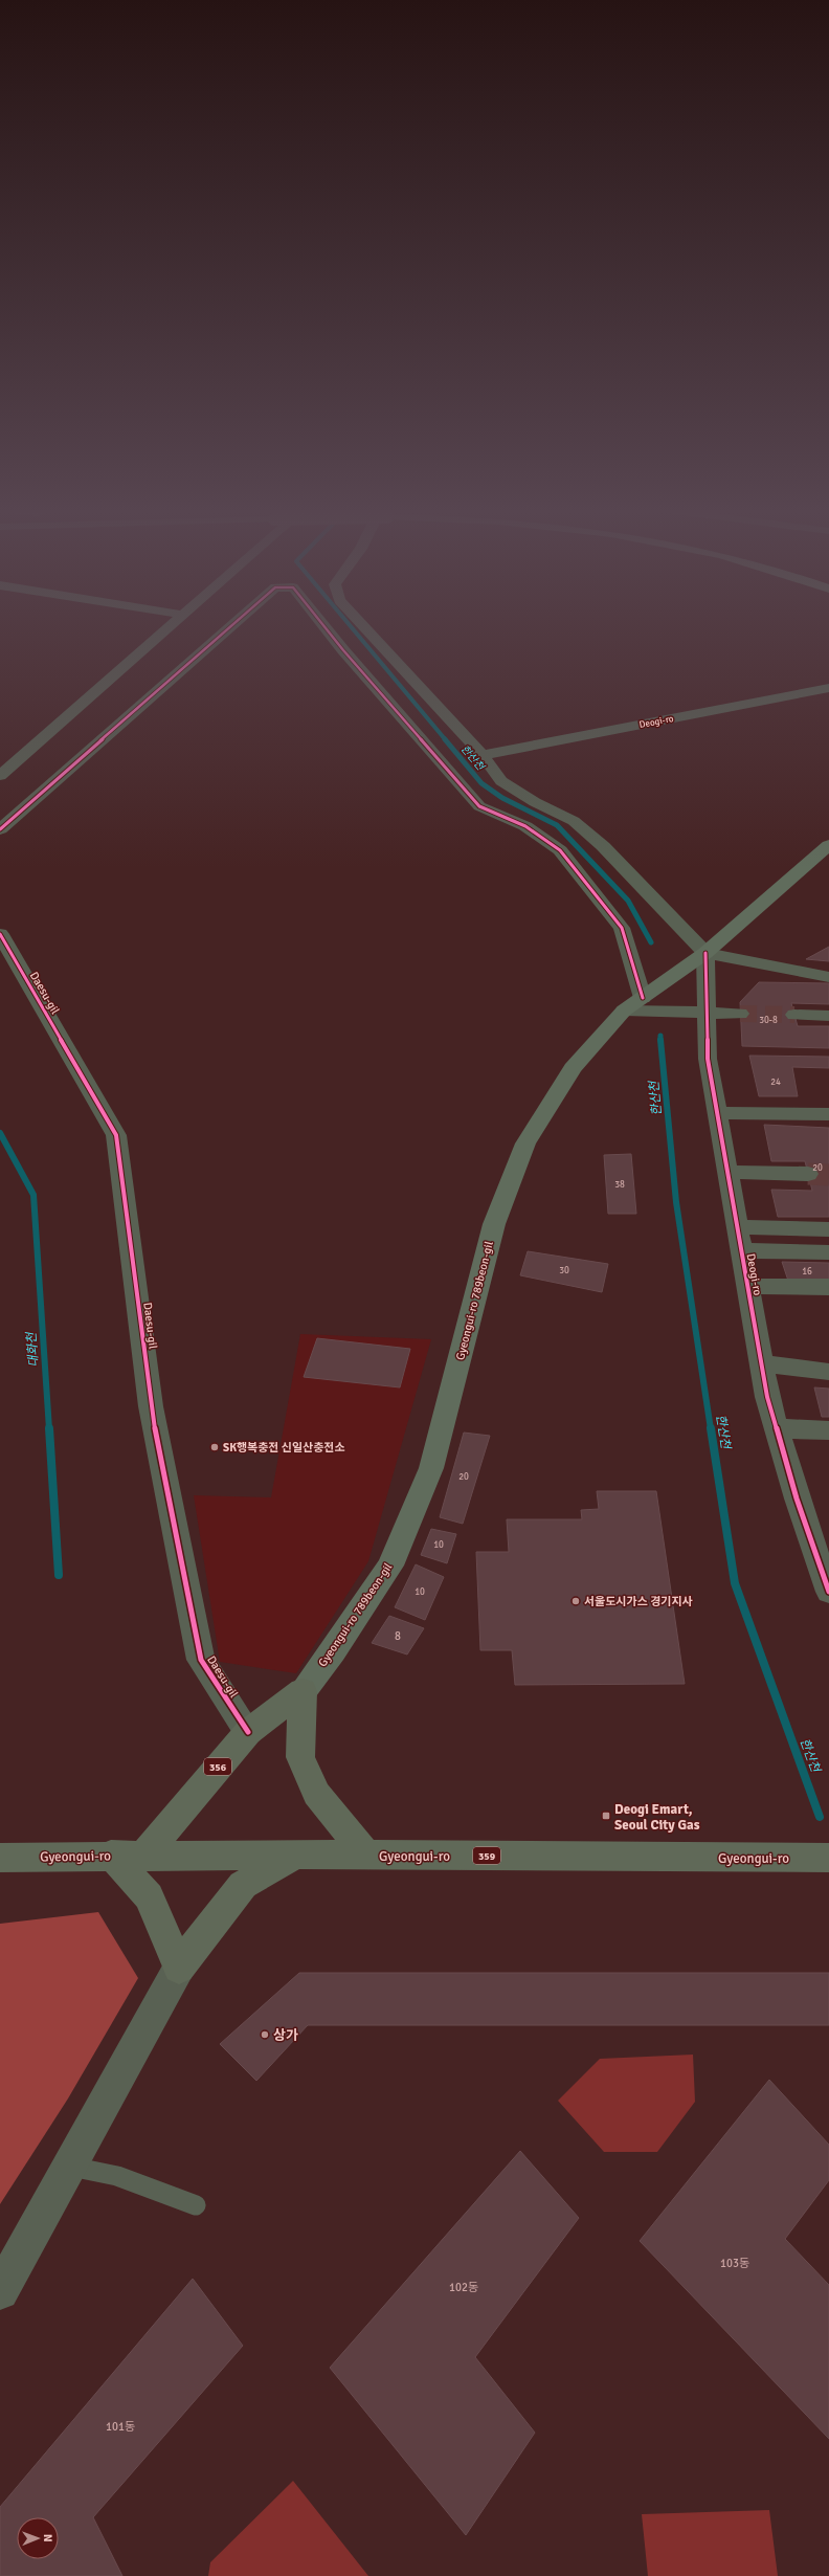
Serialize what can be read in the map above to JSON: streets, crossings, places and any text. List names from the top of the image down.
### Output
{
  "streets": {
    "main road": [
      "Gyeongui-ro 789beon-gil",
      "356",
      "Gyeongui-ro",
      "359"
    ],
    "street": ["Deogi-ro", "Daesu-gil"]
  },
  "crossings": [
    ["Deogi-ro", "Gyeongui-ro 789beon-gil"],
    ["Deogi-ro", "356"],
    ["Daesu-gil", "356"],
    ["Gyeongui-ro 789beon-gil", "356"],
    ["356", "Gyeongui-ro"]
  ],
  "water": ["한산천", "대화천"],
  "places": {
    "other": ["SK행복충전 신일산충전소", "서울도시가스 경기지사", "상가"],
    "transit": ["Deogi Emart, Seoul City Gas"]
  },
  "house_numbers": [
    "30-8",
    "24",
    "20",
    "38",
    "30",
    "16",
    "20",
    "10",
    "10",
    "8",
    "103동",
    "102동",
    "101동"
  ],
  "north": "right"
}
